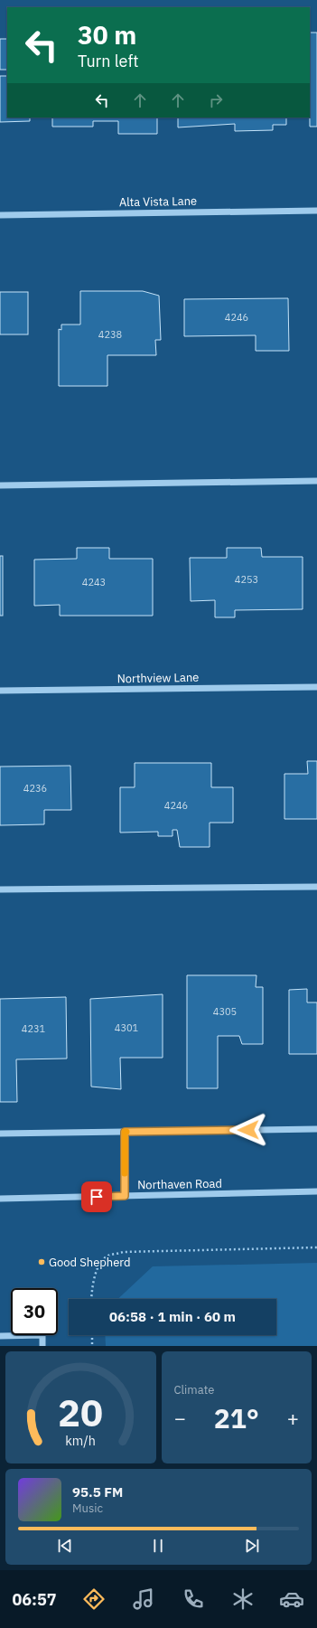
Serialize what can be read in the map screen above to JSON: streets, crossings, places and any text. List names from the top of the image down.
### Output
{
  "streets": {
    "street": ["Alta Vista Lane", "Northview Lane", "Northaven Road"]
  },
  "places": ["Good Shepherd"],
  "house_numbers": [
    "4246",
    "4238",
    "4253",
    "4243",
    "4236",
    "4246",
    "4305",
    "4301",
    "4231"
  ],
  "page": {
    "turn": ["30 m", "Turn left"],
    "limit": "30",
    "trip": "06:58 · 1 min · 60 m",
    "tile": "Climate",
    "heat": ["−", "21°", "+"],
    "song": ["95.5 FM", "Music"],
    "tabs": "06:57",
    "gauge": ["20", "km/h"]
  }
}
